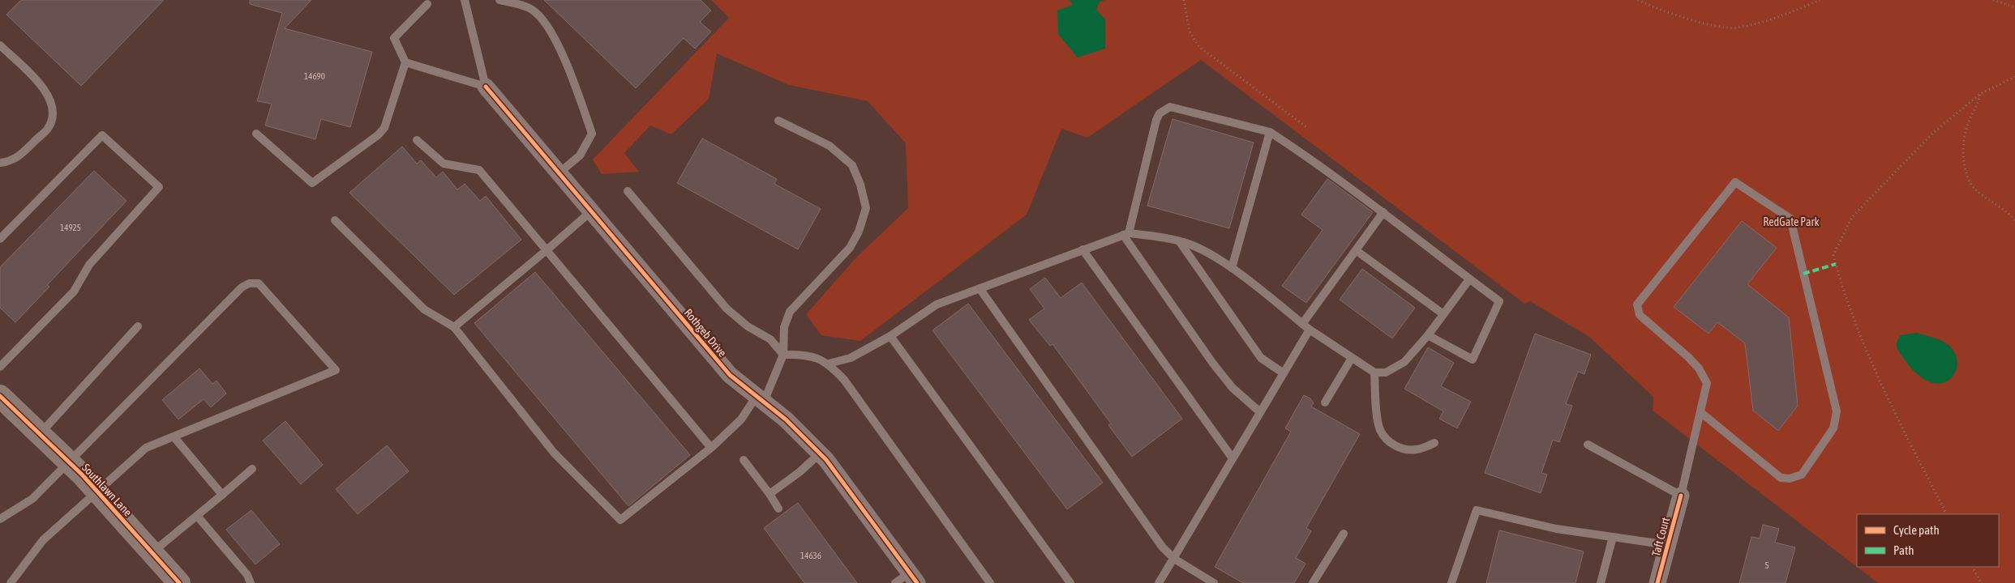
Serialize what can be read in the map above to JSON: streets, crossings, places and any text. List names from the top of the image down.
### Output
{
  "streets": {
    "street": ["Rothgeb Drive", "Southlawn Lane", "Taft Court"]
  },
  "parks": ["RedGate Park"],
  "house_numbers": [
    "14690",
    "14925",
    "14636",
    "5"
  ],
  "legend": ["Cycle path", "Path"]
}
